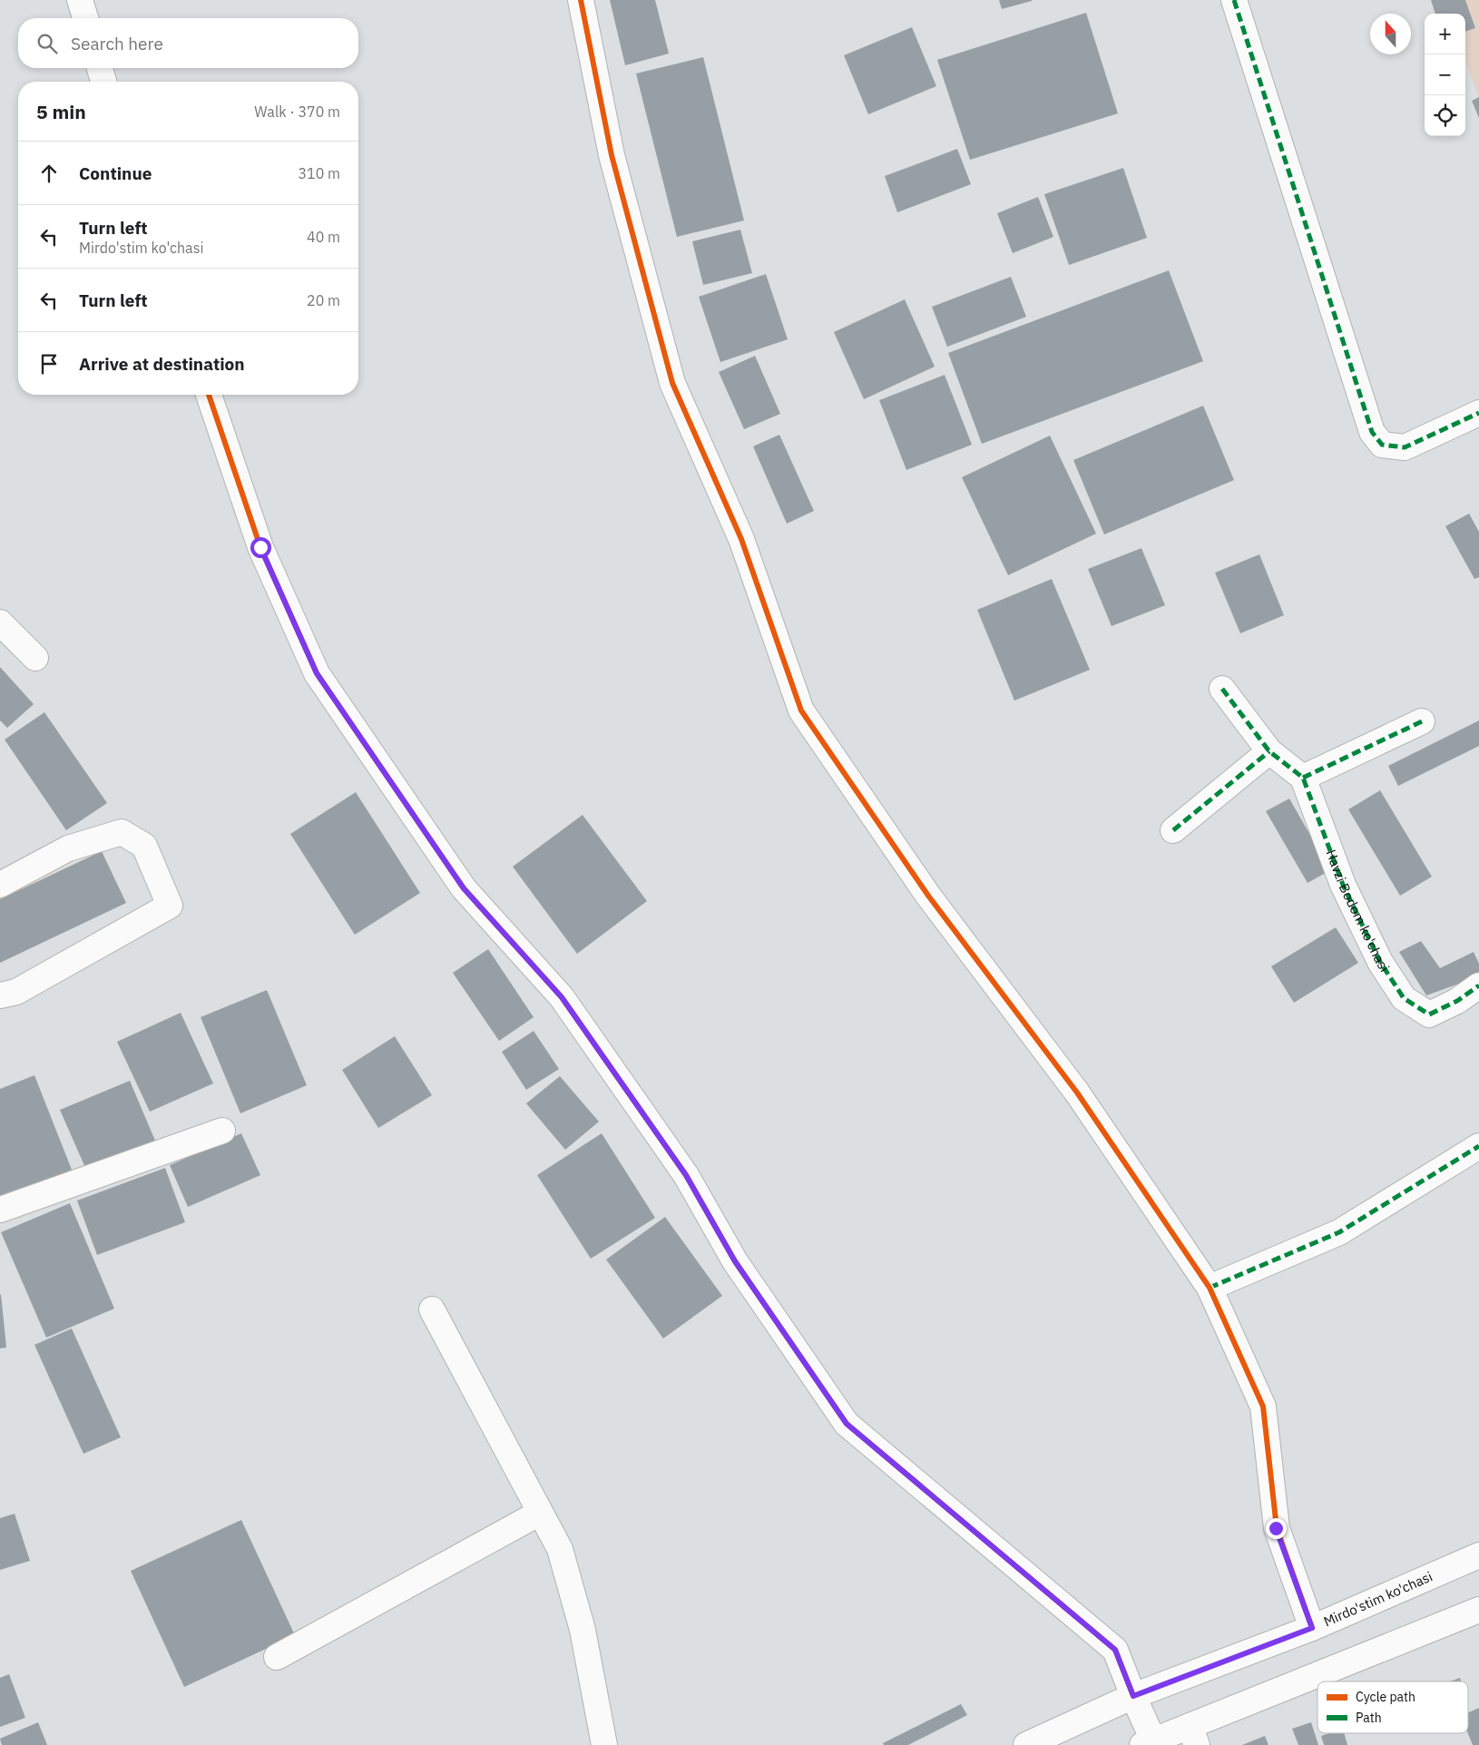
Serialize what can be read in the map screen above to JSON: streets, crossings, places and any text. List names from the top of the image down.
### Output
{
  "streets": {
    "street": ["Havzi Bodom ko'chasi", "Mirdo'stim ko'chasi"]
  },
  "legend": ["Cycle path", "Path"],
  "north": "top",
  "page": {
    "map_buttons": ["+", "−"],
    "search": "Search here",
    "heading": ["5 min", "Walk · 370 m"],
    "list": [
      ["Continue", "310 m"],
      ["Turn left", "Mirdo'stim ko'chasi", "40 m"],
      ["Turn left", "20 m"],
      "Arrive at destination"
    ]
  }
}
